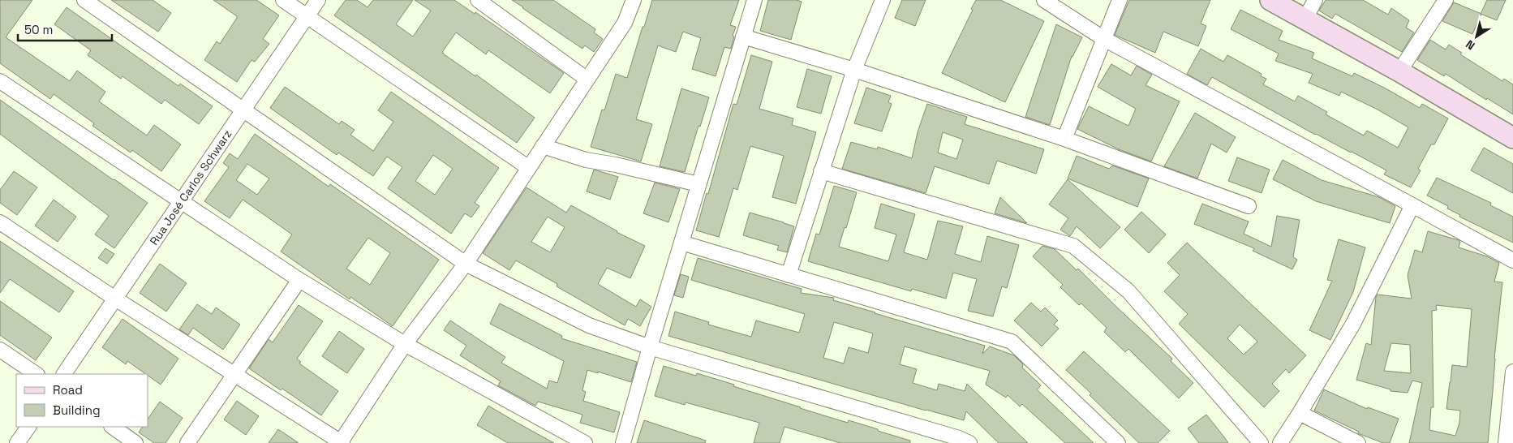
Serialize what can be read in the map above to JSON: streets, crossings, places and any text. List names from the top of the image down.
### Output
{
  "streets": {
    "street": ["Rua José Carlos Schwarz"]
  },
  "legend": ["Road", "Building"],
  "scale_bar": "50 m",
  "north": "bottom left"
}
